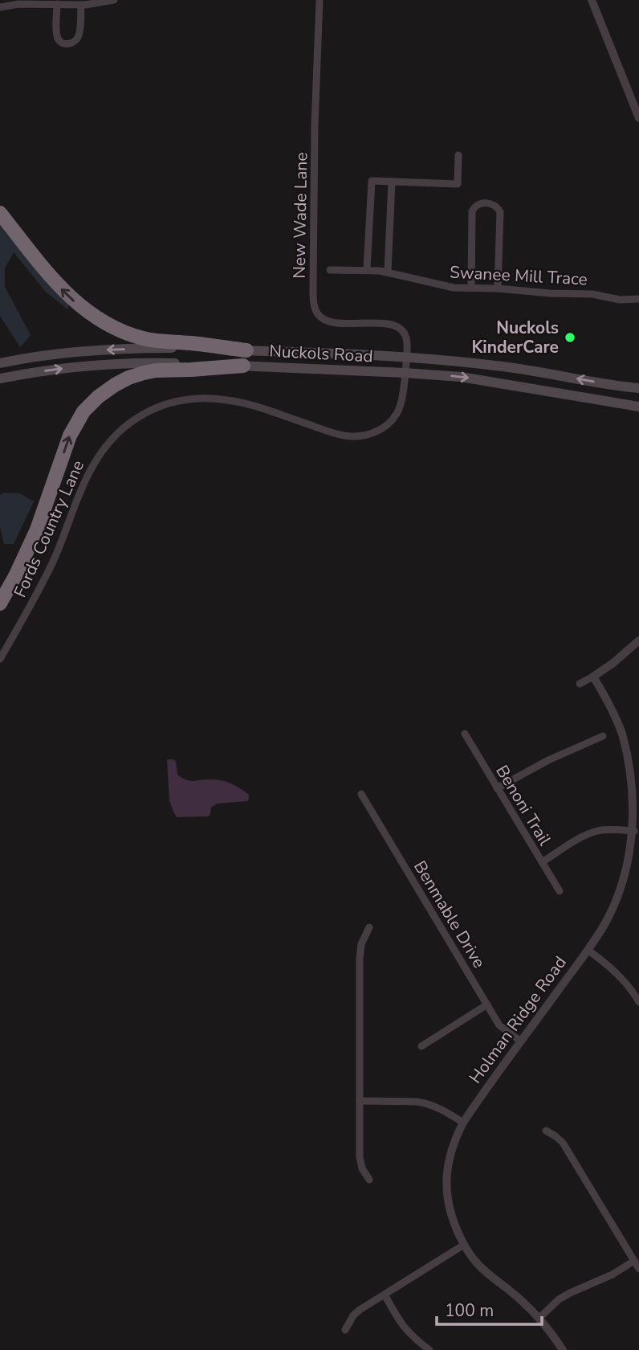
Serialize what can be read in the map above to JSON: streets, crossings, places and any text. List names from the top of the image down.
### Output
{
  "streets": {
    "main road": ["Nuckols Road"],
    "street": [
      "New Wade Lane",
      "Swanee Mill Trace",
      "Fords Country Lane",
      "Benoni Trail",
      "Benmable Drive",
      "Holman Ridge Road"
    ]
  },
  "crossings": [
    ["New Wade Lane", "Nuckols Road"],
    ["New Wade Lane", "Fords Country Lane"],
    ["Nuckols Road", "Fords Country Lane"],
    ["Benmable Drive", "Holman Ridge Road"]
  ],
  "places": ["Nuckols KinderCare"],
  "scale_bar": "100 m"
}
